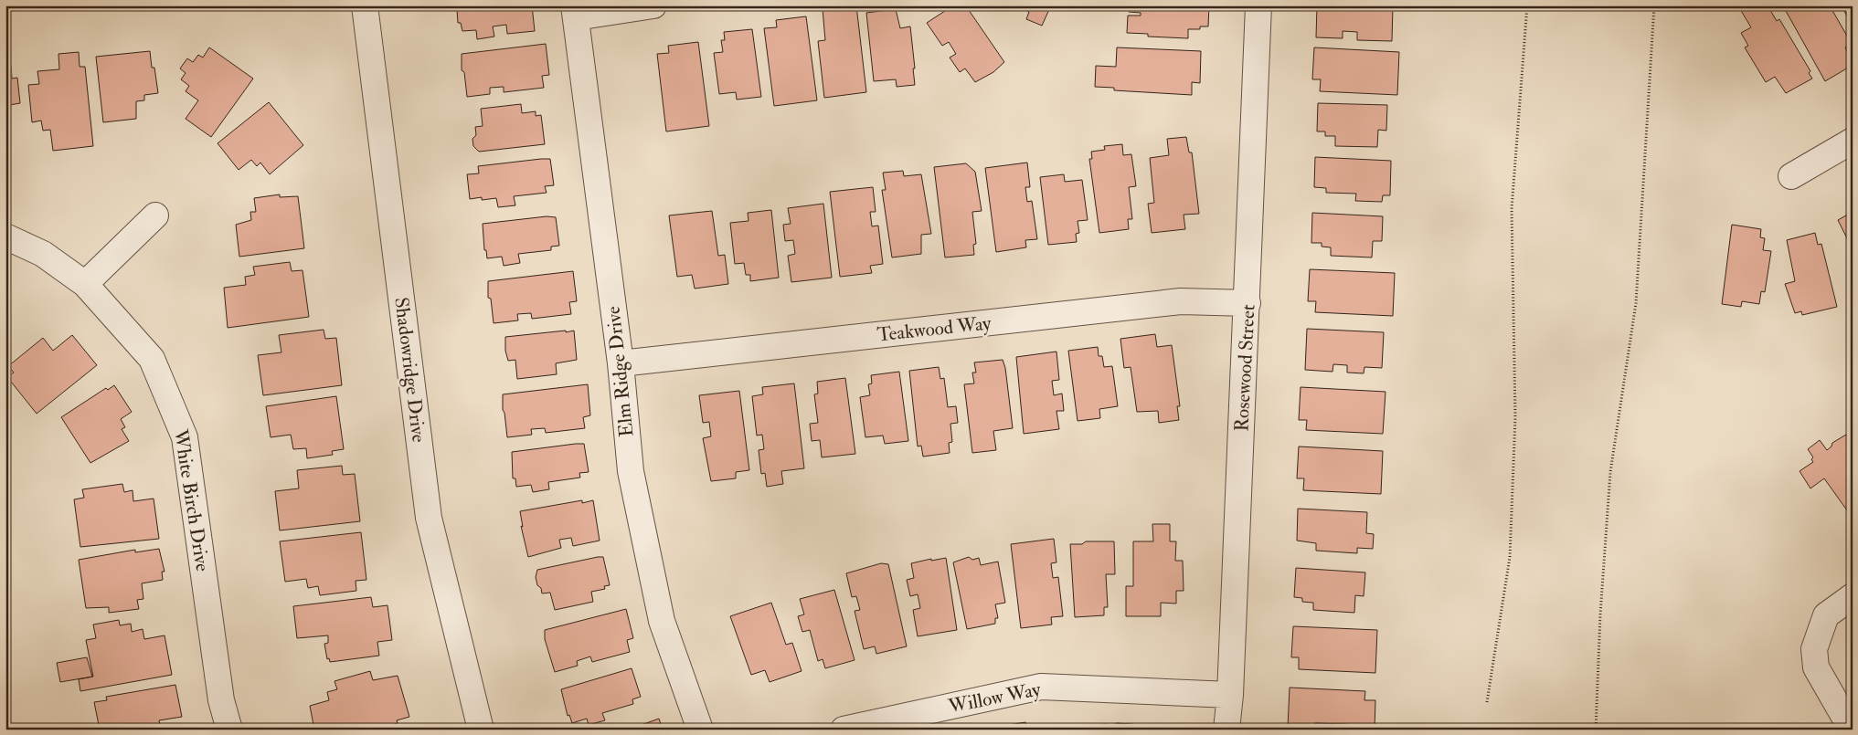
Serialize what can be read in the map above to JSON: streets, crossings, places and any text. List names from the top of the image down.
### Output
{
  "streets": {
    "street": [
      "Teakwood Way",
      "Rosewood Street",
      "Shadowridge Drive",
      "Elm Ridge Drive",
      "White Birch Drive",
      "Willow Way"
    ]
  },
  "crossings": [
    ["Teakwood Way", "Rosewood Street"],
    ["Teakwood Way", "Elm Ridge Drive"],
    ["Rosewood Street", "Willow Way"]
  ]
}
